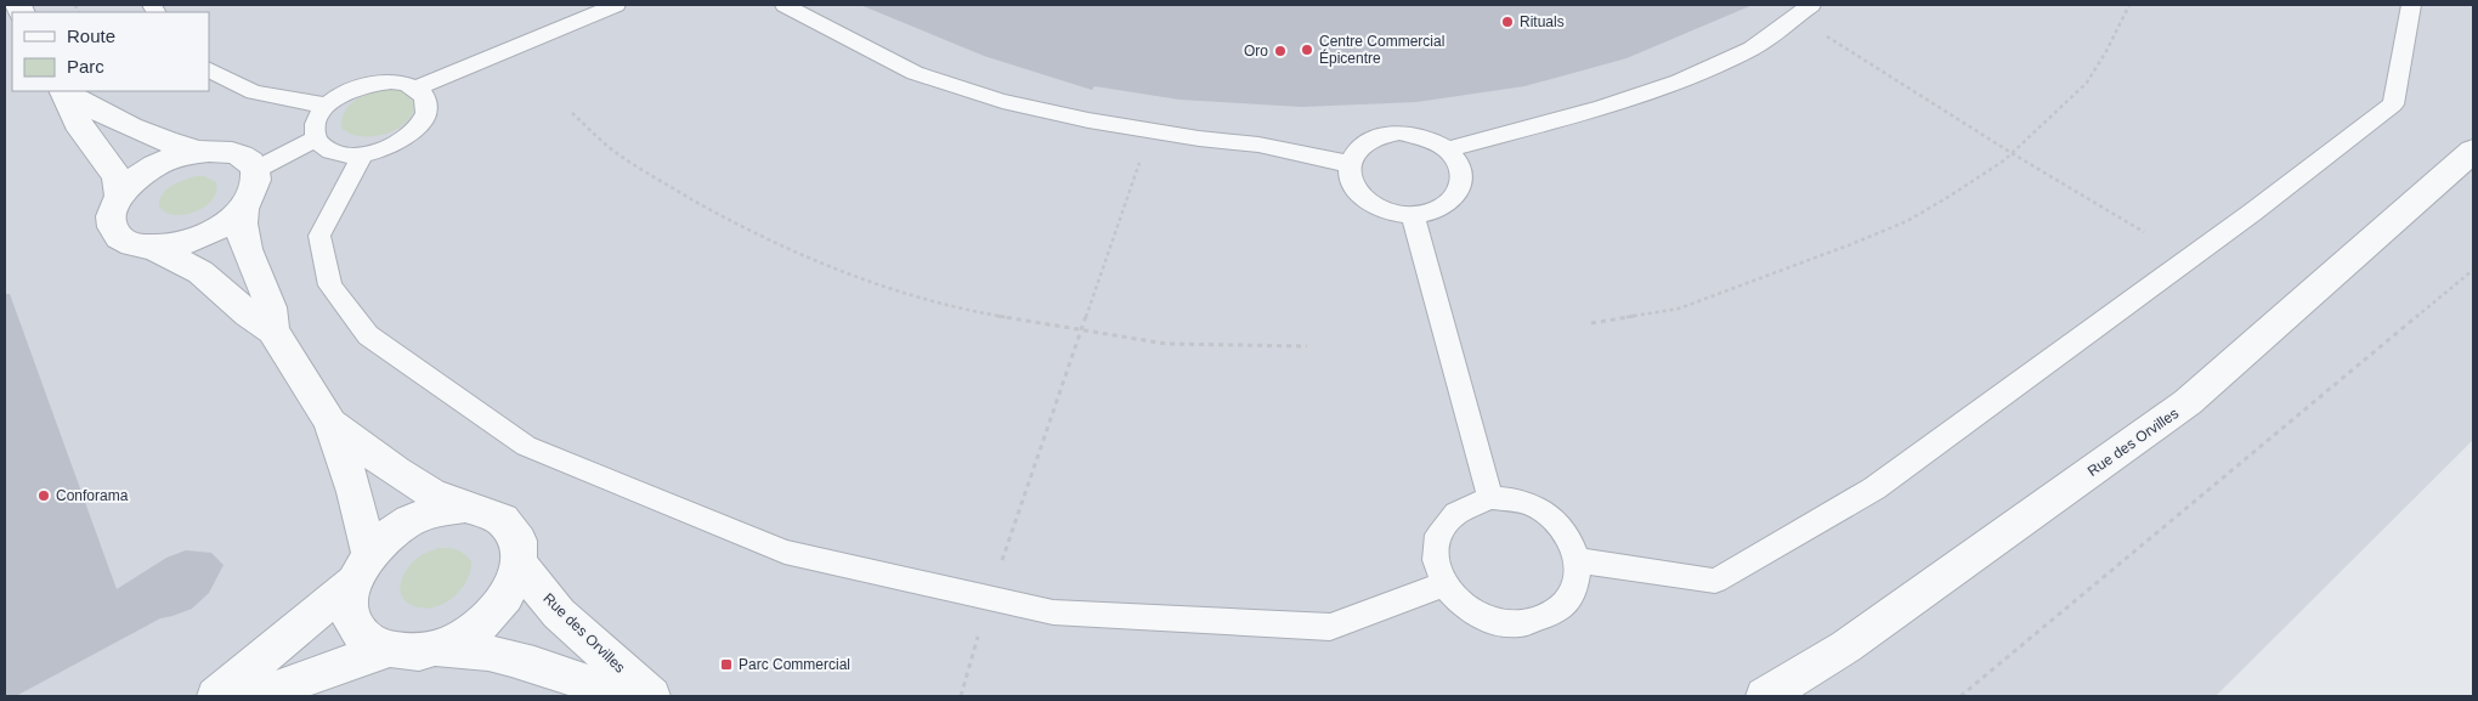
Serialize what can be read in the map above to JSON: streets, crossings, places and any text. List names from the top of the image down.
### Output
{
  "streets": {
    "street": ["Rue des Orvilles"]
  },
  "places": {
    "other": [
      "Rituals",
      "Centre Commercial Épicentre",
      "Oro",
      "Conforama"
    ],
    "transit": ["Parc Commercial"]
  },
  "legend": ["Route", "Parc"]
}
